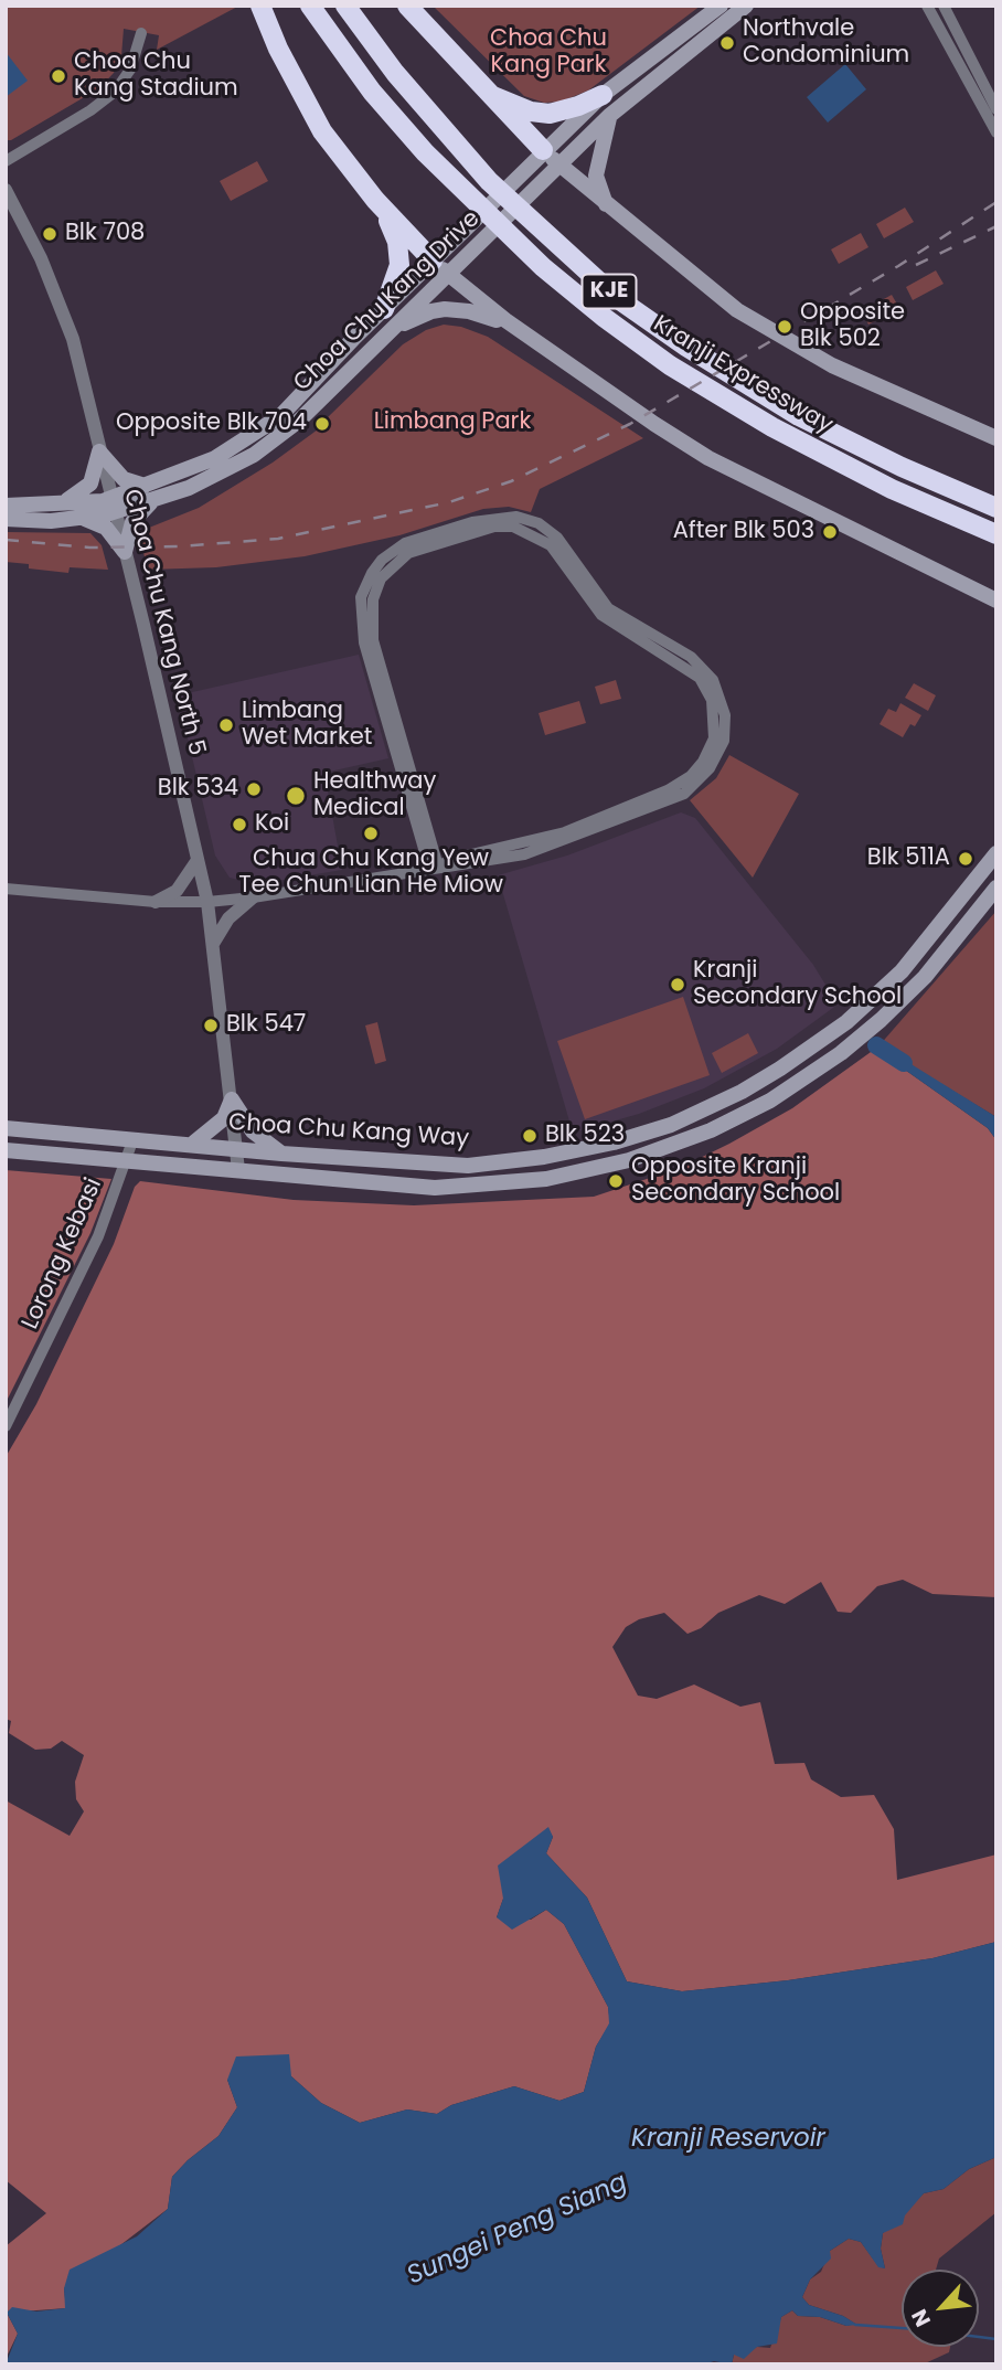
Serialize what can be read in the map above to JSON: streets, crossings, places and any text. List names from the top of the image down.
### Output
{
  "streets": {
    "highway": ["KJE", "Kranji Expressway"],
    "main road": ["Choa Chu Kang Drive", "Choa Chu Kang Way"],
    "street": ["Choa Chu Kang North 5", "Lorong Kebasi"]
  },
  "crossings": [
    ["Choa Chu Kang Drive", "Choa Chu Kang North 5"],
    ["Choa Chu Kang North 5", "Choa Chu Kang Way"],
    ["Choa Chu Kang Way", "Lorong Kebasi"]
  ],
  "water": ["Kranji Reservoir", "Sungei Peng Siang"],
  "parks": ["Choa Chu Kang Park", "Limbang Park"],
  "places": [
    "Northvale Condominium",
    "Choa Chu Kang Stadium",
    "Blk 708",
    "Opposite Blk 502",
    "Opposite Blk 704",
    "After Blk 503",
    "Limbang Wet Market",
    "Blk 534",
    "Healthway Medical",
    "Koi",
    "Chua Chu Kang Yew Tee Chun Lian He Miow",
    "Blk 511A",
    "Kranji Secondary School",
    "Blk 547",
    "Blk 523",
    "Opposite Kranji Secondary School"
  ],
  "north": "bottom left"
}
